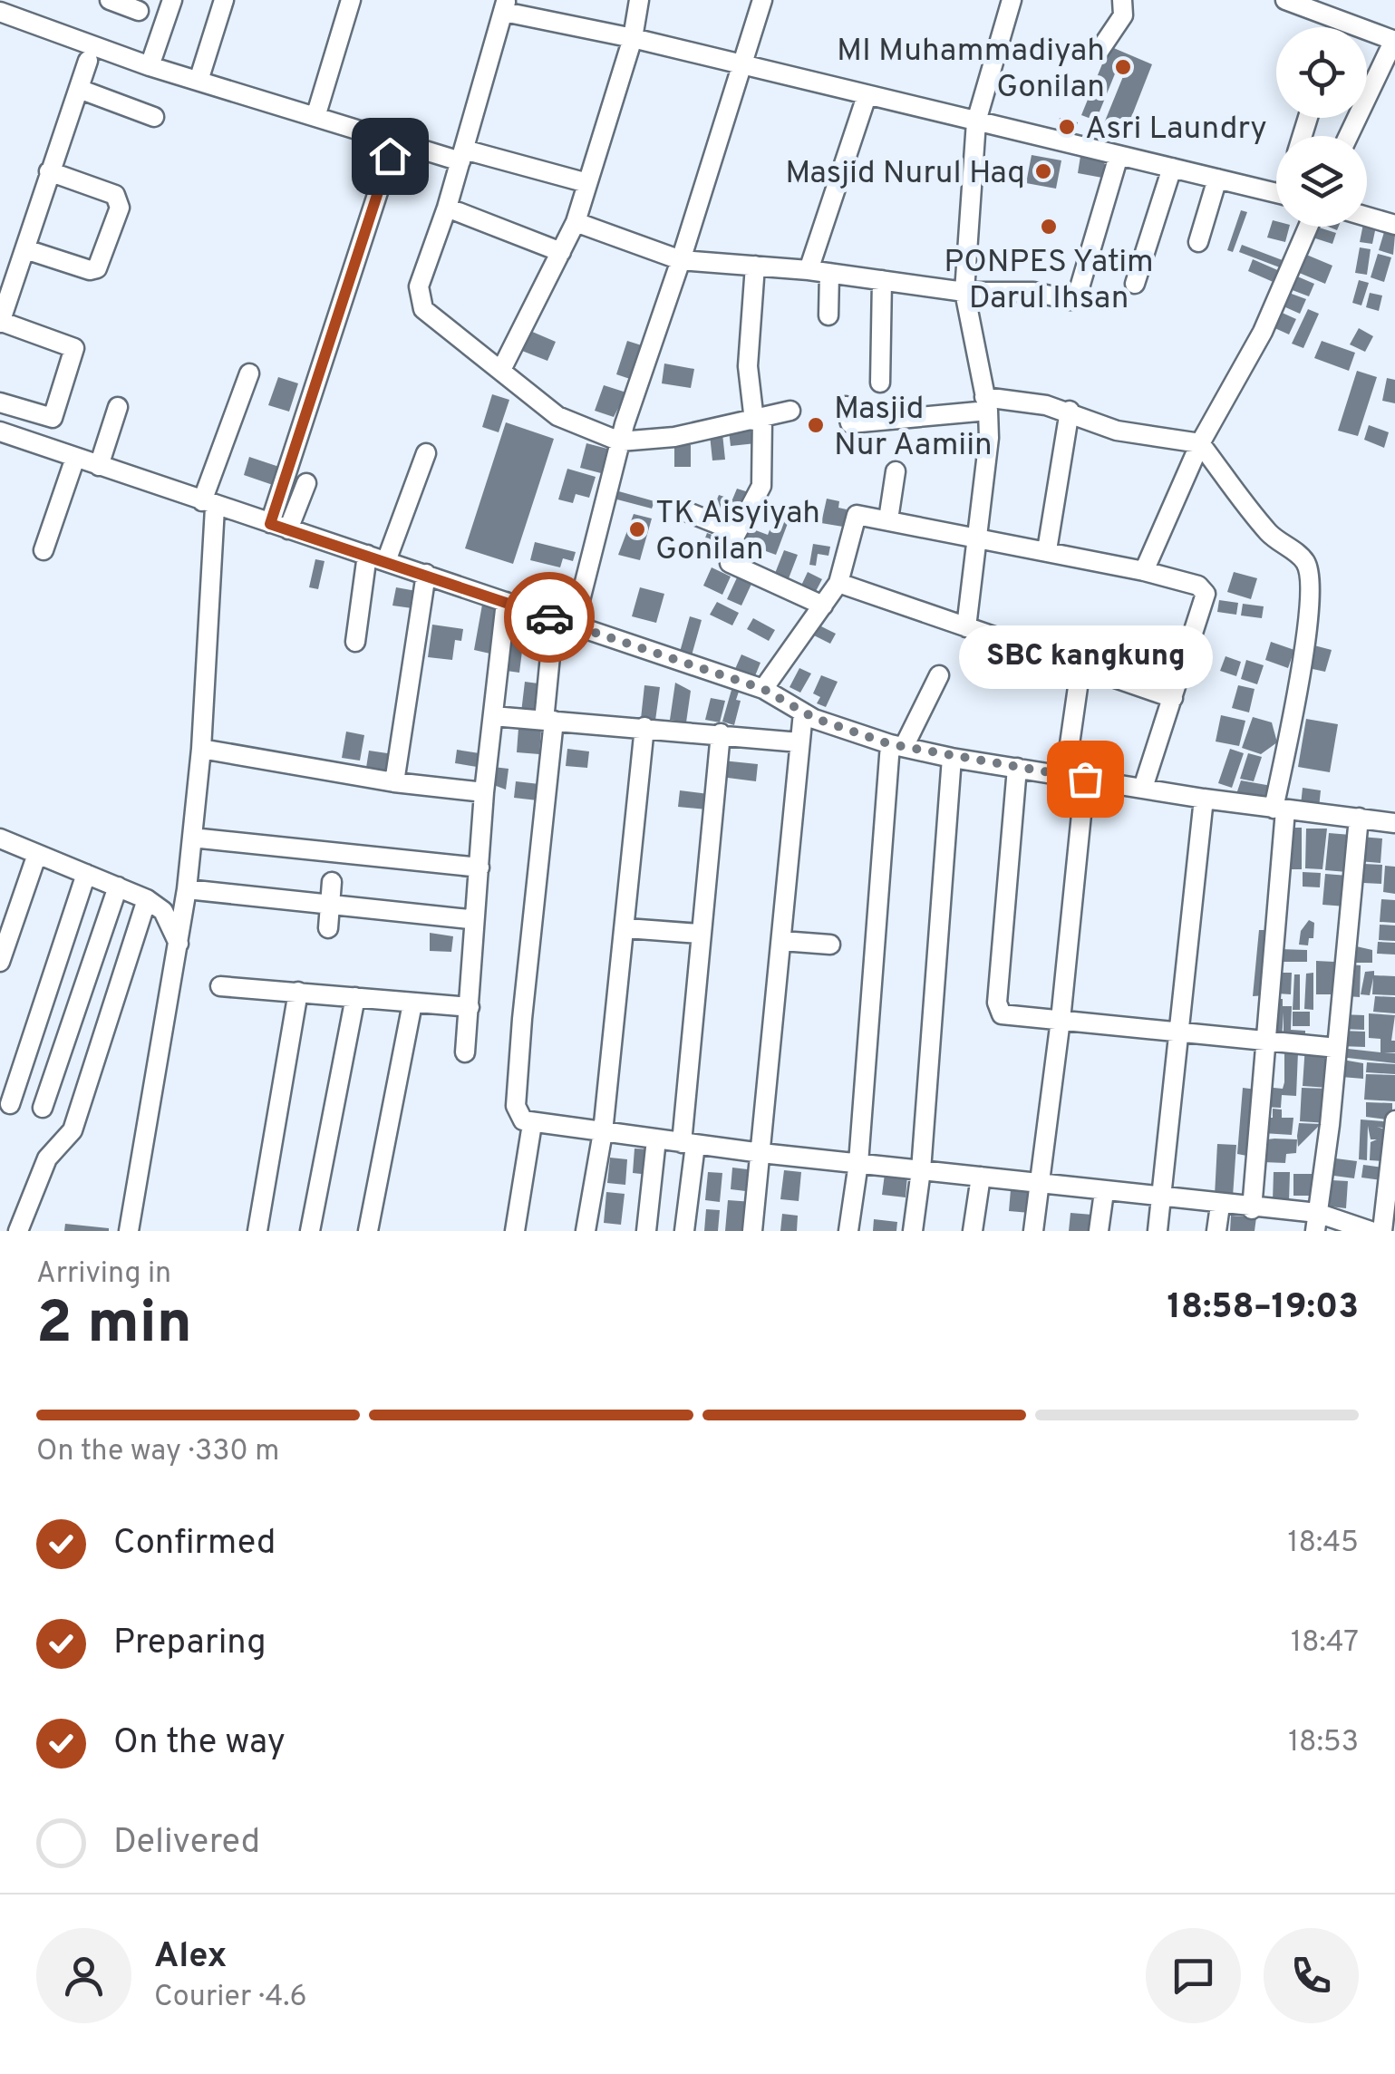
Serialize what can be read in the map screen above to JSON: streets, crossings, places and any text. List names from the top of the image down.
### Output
{
  "places": [
    "MI Muhammadiyah Gonilan",
    "Asri Laundry",
    "Masjid Nurul Haq",
    "PONPES Yatim Darul Ihsan",
    "Masjid Nur Aamiin",
    "TK Aisyiyah Gonilan",
    "SBC kangkung"
  ],
  "page": {
    "bubble": "SBC kangkung",
    "heading": ["2 min", "Arriving in", "18:58–19:03"],
    "panel": ["Alex", "Courier · 4.6"],
    "bar": "On the way · 330 m",
    "list": [
      ["Confirmed", "18:45"],
      ["Preparing", "18:47"],
      ["On the way", "18:53"],
      "Delivered"
    ]
  }
}
